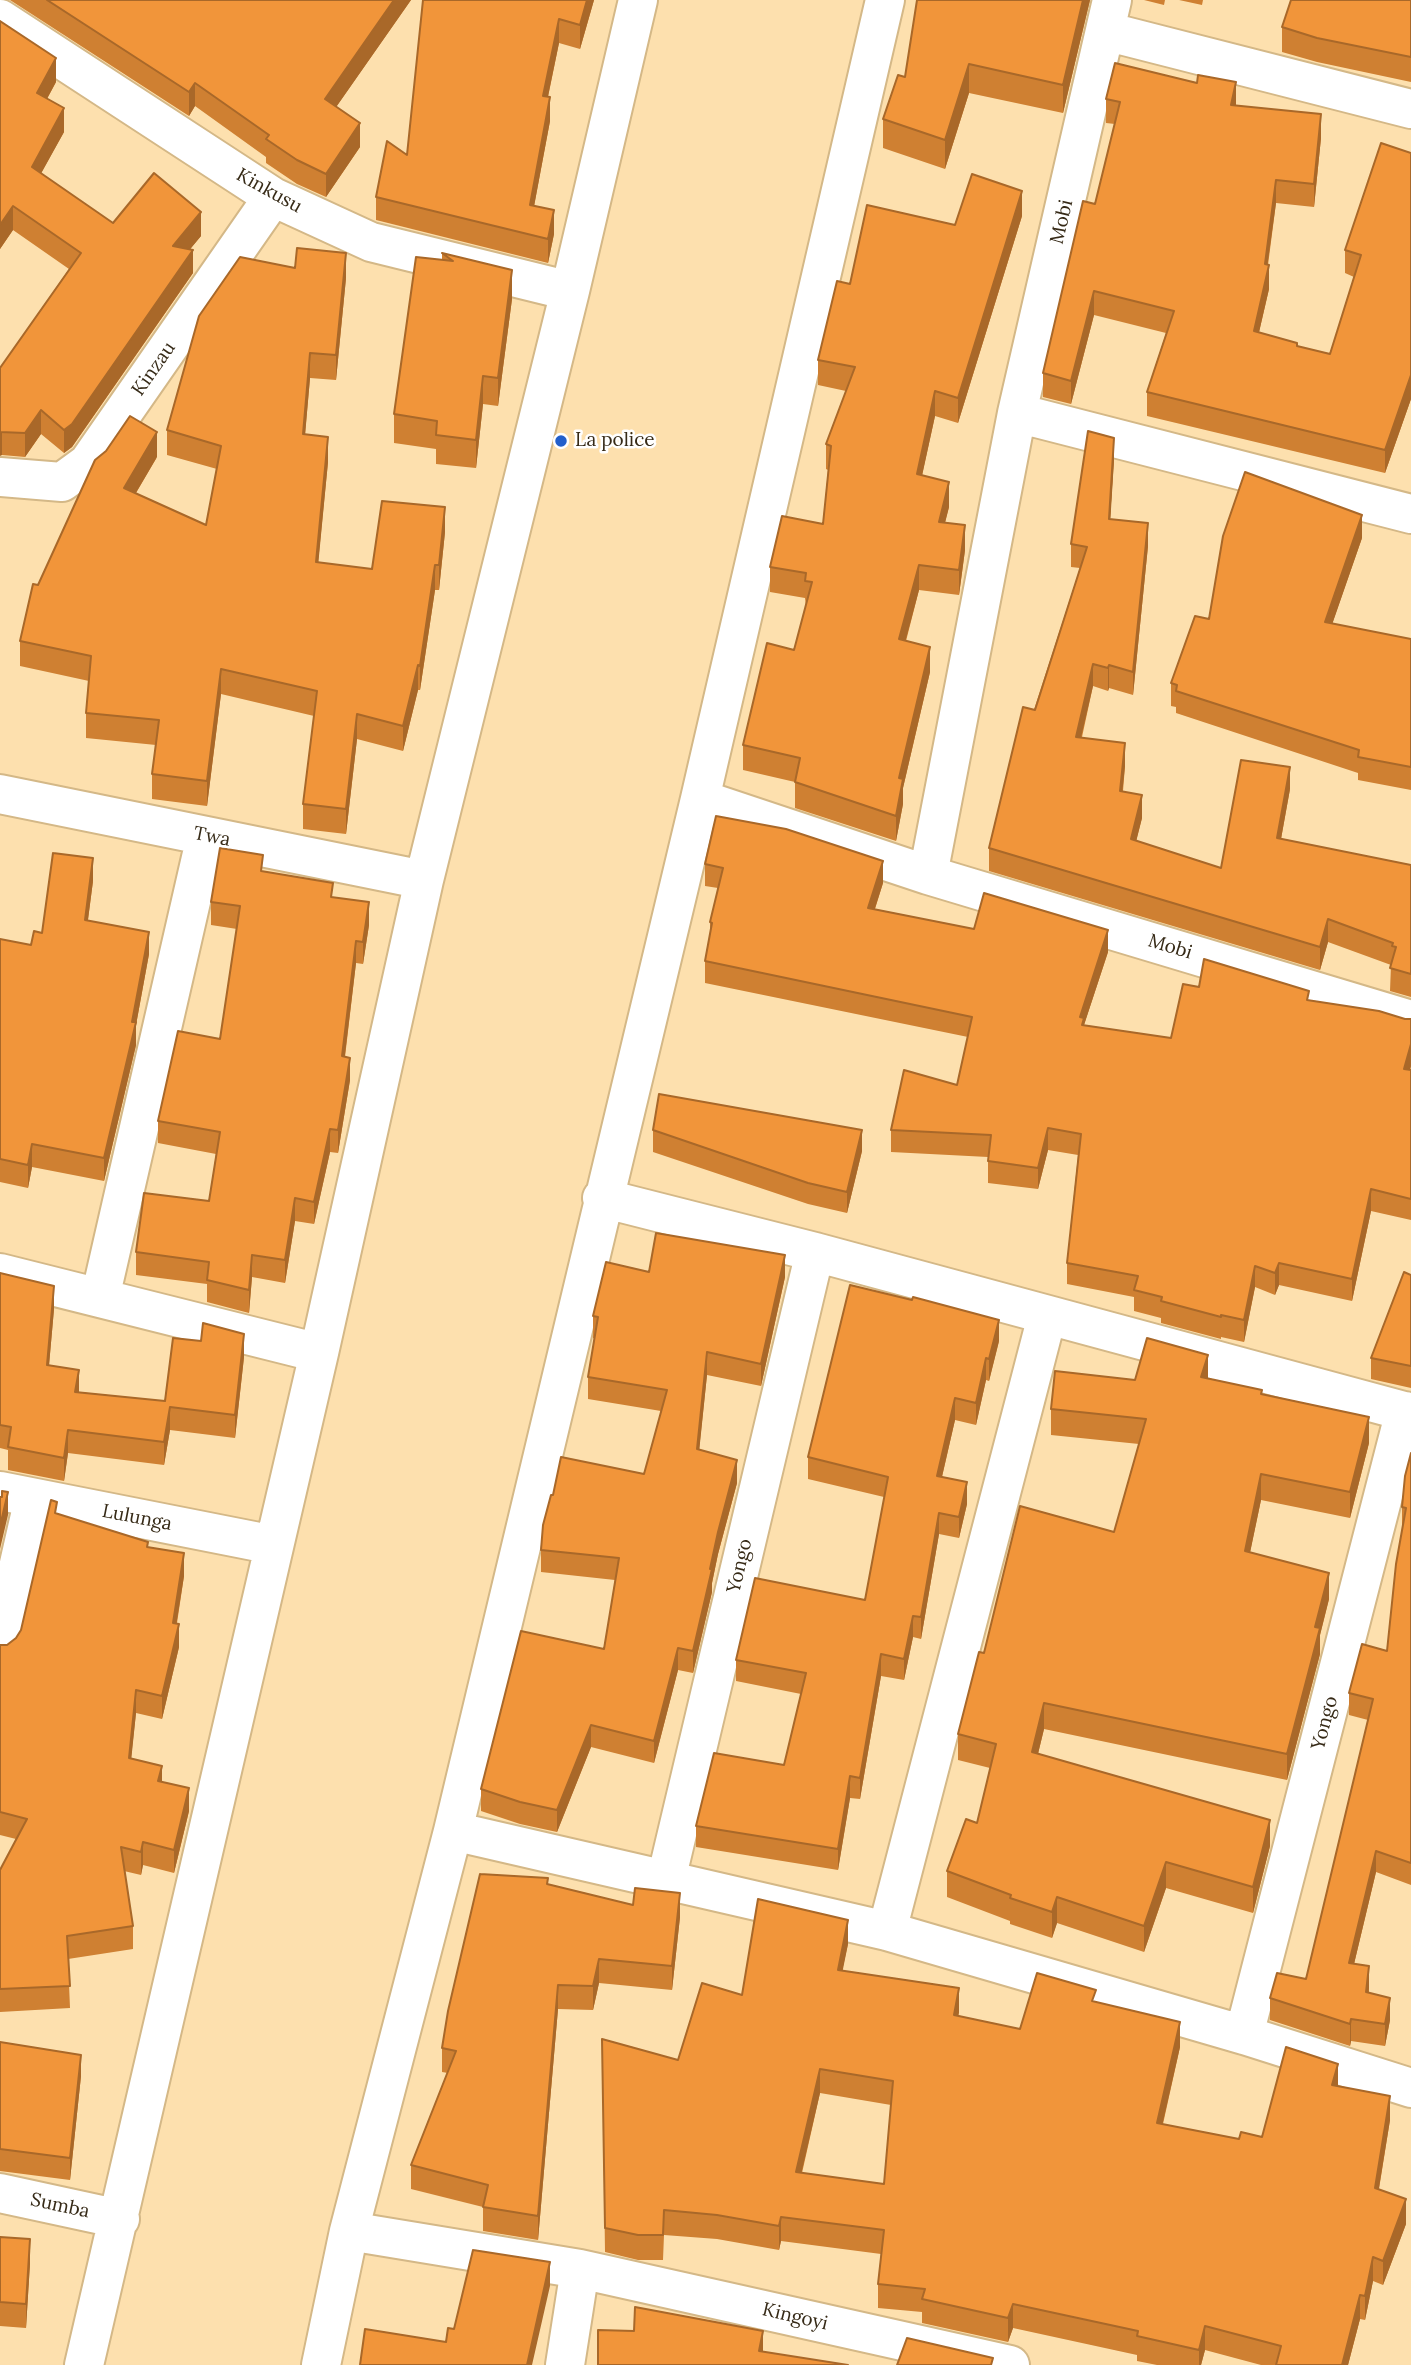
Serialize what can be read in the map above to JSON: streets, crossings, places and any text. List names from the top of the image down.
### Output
{
  "streets": {
    "street": [
      "Kinkusu",
      "Mobi",
      "Kinzau",
      "Twa",
      "Lulunga",
      "Yongo",
      "Sumba",
      "Kingoyi"
    ]
  },
  "crossings": [
    ["Kinkusu", "Kinzau"]
  ],
  "places": ["La police"]
}
